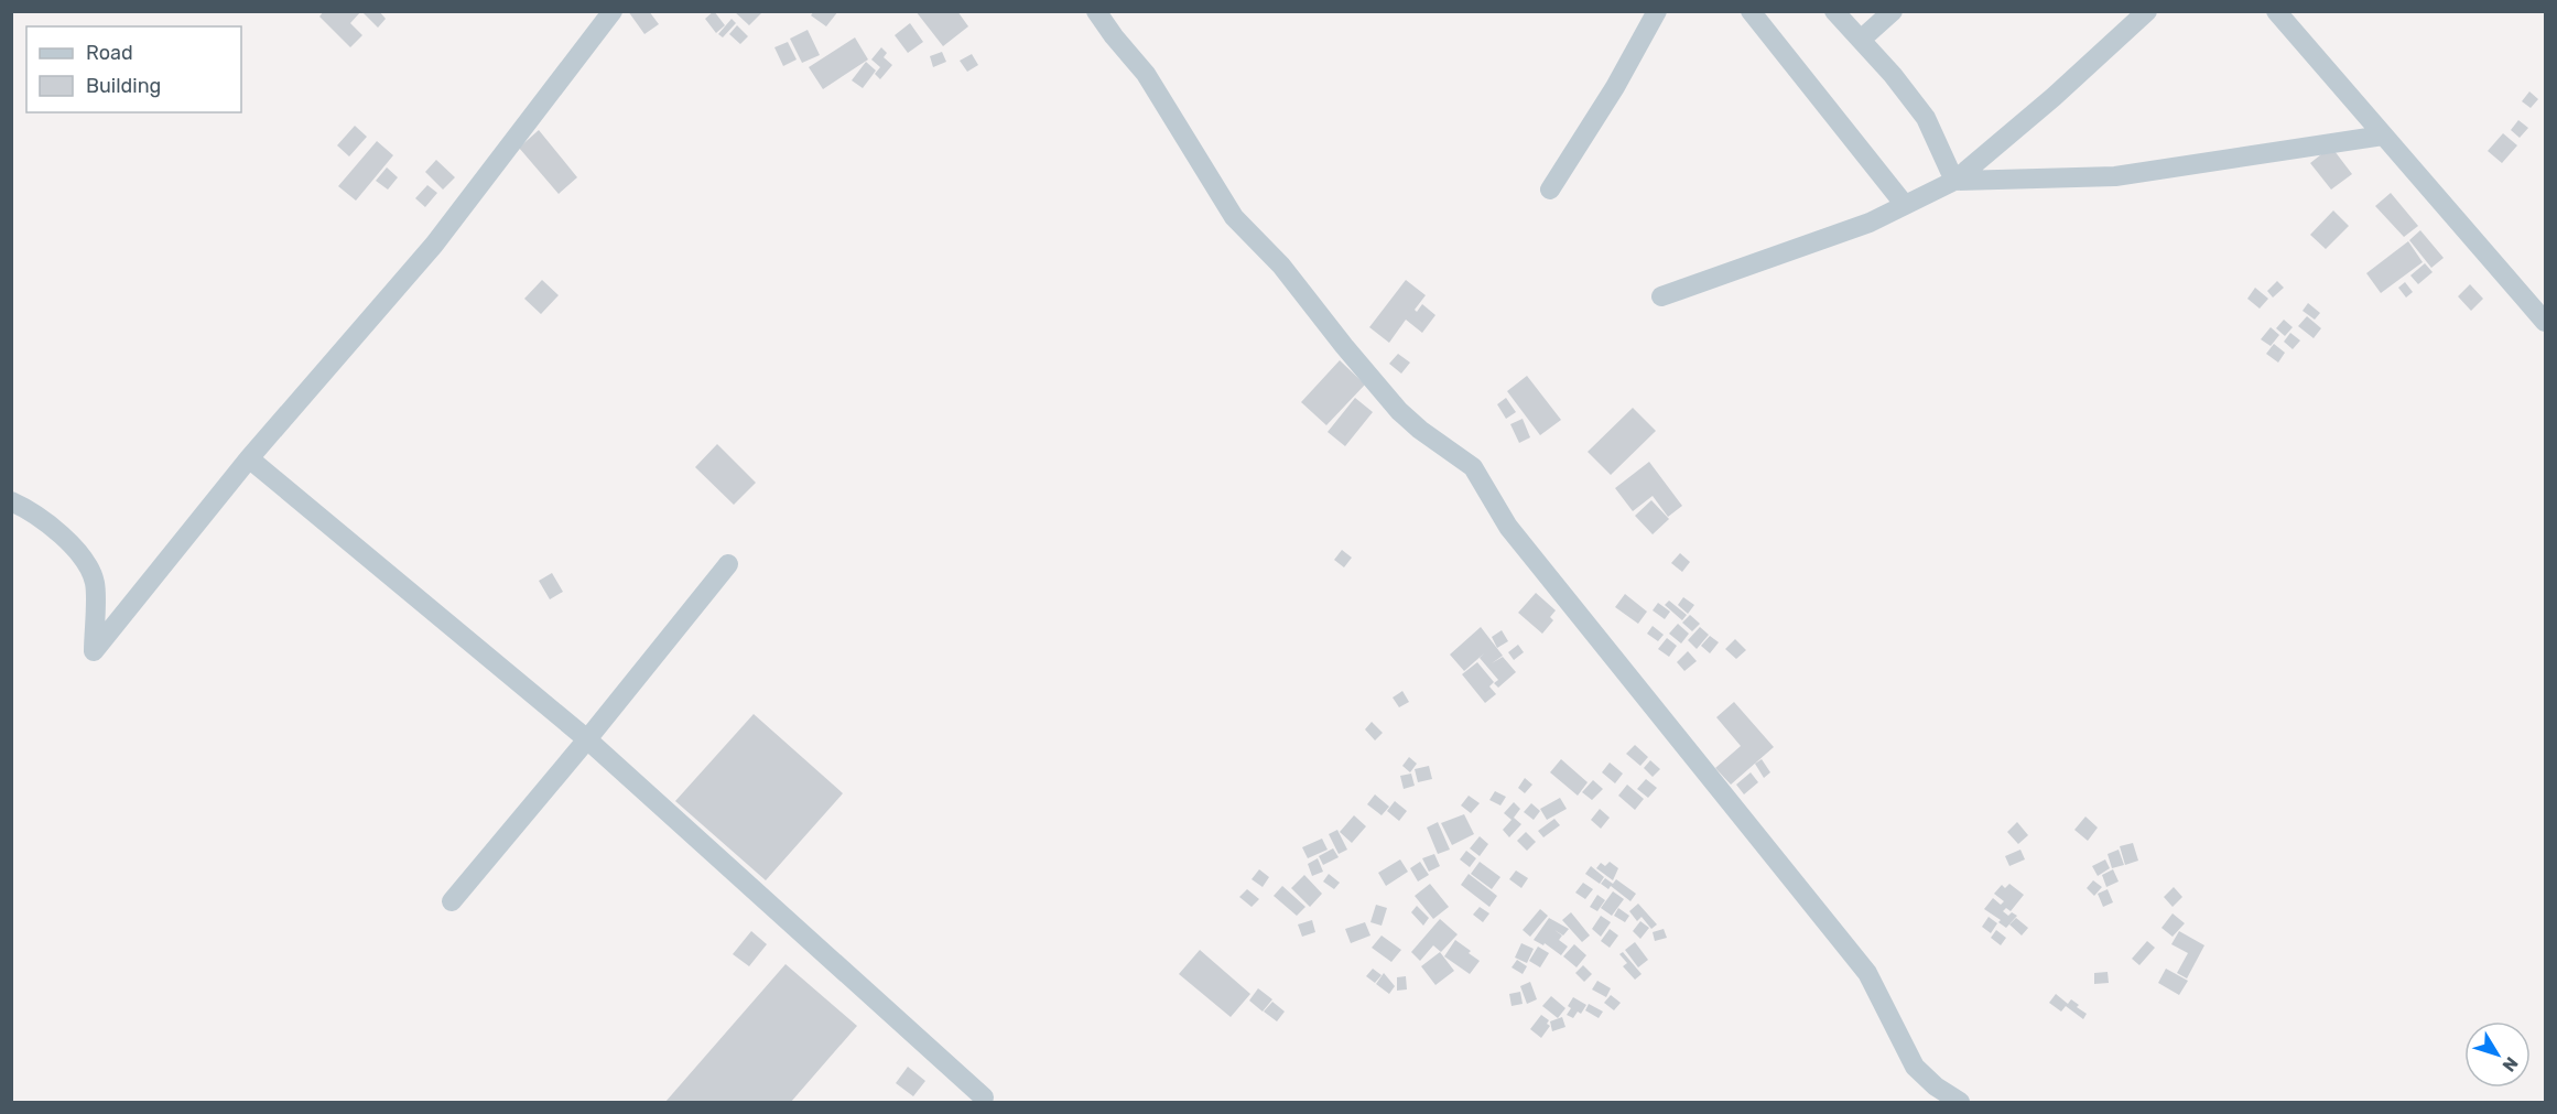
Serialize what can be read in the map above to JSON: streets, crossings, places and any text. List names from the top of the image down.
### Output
{
  "legend": ["Road", "Building"],
  "north": "bottom right"
}
